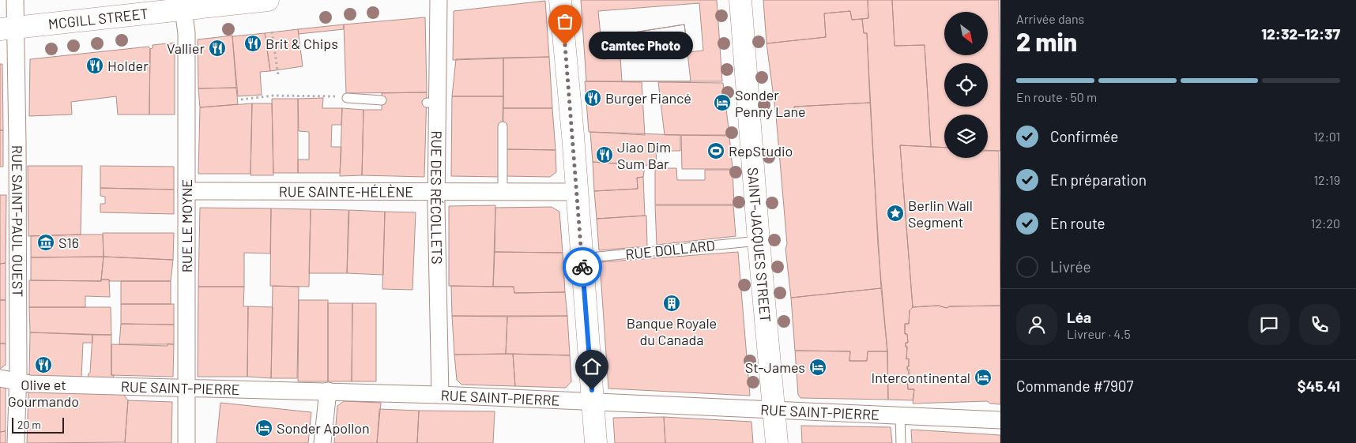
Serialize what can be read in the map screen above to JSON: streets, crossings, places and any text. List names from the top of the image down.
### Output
{
  "streets": {
    "street": [
      "MCGILL STREET",
      "RUE SAINTE-HÉLÈNE",
      "RUE DES RÉCOLLETS",
      "RUE SAINT-PAUL OUEST",
      "RUE LE MOYNE",
      "SAINT-JACQUES STREET",
      "RUE SAINT-PIERRE"
    ],
    "lane": ["RUE DOLLARD"]
  },
  "crossings": [
    ["MCGILL STREET", "RUE SAINT-PAUL OUEST"],
    ["MCGILL STREET", "RUE LE MOYNE"],
    ["RUE SAINTE-HÉLÈNE", "RUE DES RÉCOLLETS"],
    ["RUE SAINTE-HÉLÈNE", "RUE LE MOYNE"],
    ["RUE DES RÉCOLLETS", "RUE SAINT-PIERRE"],
    ["RUE SAINT-PAUL OUEST", "RUE SAINT-PIERRE"],
    ["RUE LE MOYNE", "RUE SAINT-PIERRE"],
    ["SAINT-JACQUES STREET", "RUE DOLLARD"],
    ["SAINT-JACQUES STREET", "RUE SAINT-PIERRE"]
  ],
  "places": {
    "restaurant": [
      "Brit & Chips",
      "Vallier",
      "Holder",
      "Burger Fiancé",
      "Jiao Dim Sum Bar",
      "Olive et Gourmando"
    ],
    "other": ["Camtec Photo"],
    "hotel": [
      "Sonder Penny Lane",
      "St-James",
      "Intercontinental",
      "Sonder Apollon"
    ],
    "sports": ["RepStudio"],
    "place": ["Berlin Wall Segment"],
    "museum": ["S16"],
    "building": ["Banque Royale du Canada"]
  },
  "scale_bar": "20 m",
  "north": "bottom right",
  "page": {
    "heading": ["2 min", "Arrivée dans", "12:32–12:37"],
    "panel": [
      "Léa",
      "Livreur · 4.5",
      "Commande #7907",
      "$45.41"
    ],
    "bubble": "Camtec Photo",
    "bar": "En route · 50 m",
    "list": [
      ["Confirmée", "12:01"],
      ["En préparation", "12:19"],
      ["En route", "12:20"],
      "Livrée"
    ],
    "scale": "20 m"
  }
}
